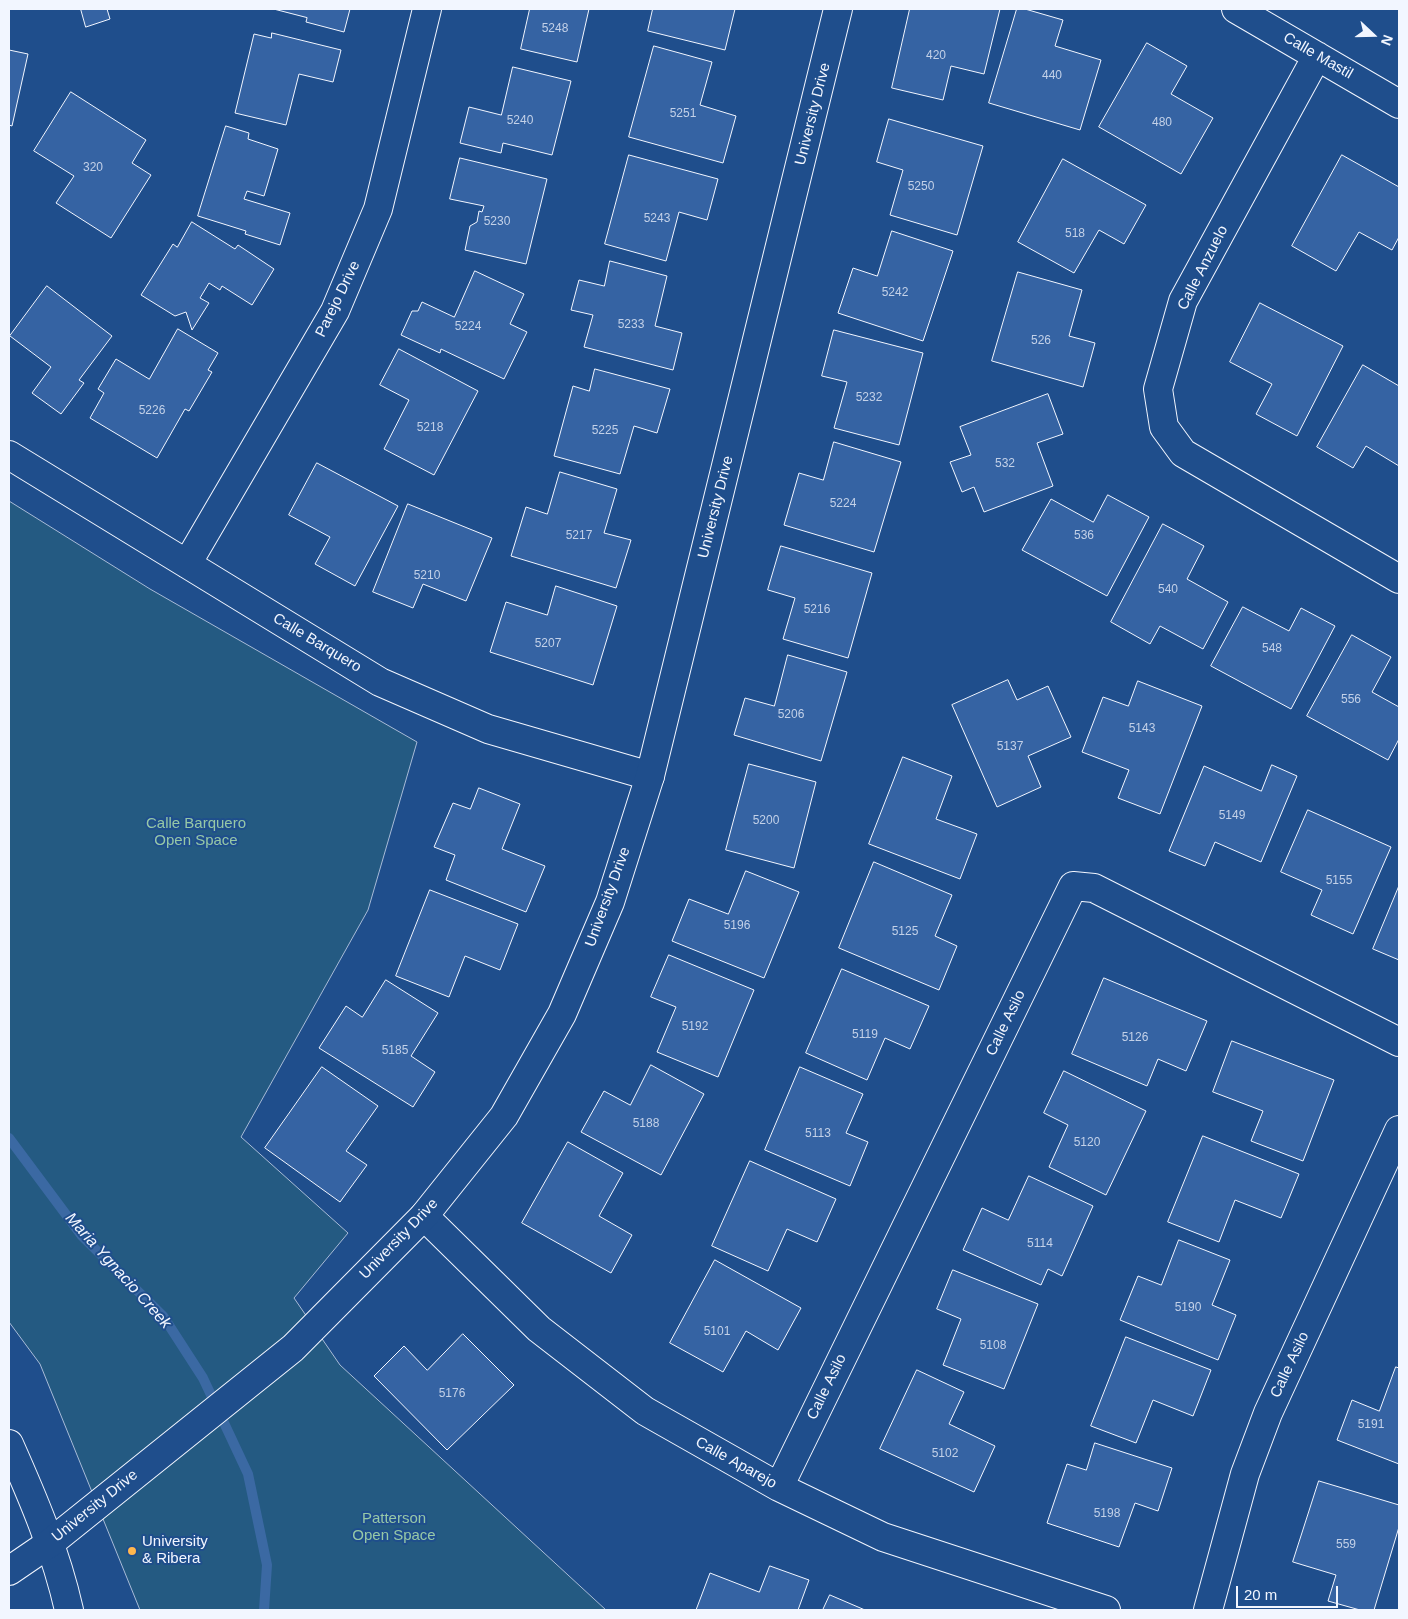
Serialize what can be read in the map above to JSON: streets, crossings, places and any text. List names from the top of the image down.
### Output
{
  "streets": {
    "street": [
      "Calle Mastil",
      "University Drive",
      "Calle Anzuelo",
      "Parejo Drive",
      "Calle Barquero",
      "Calle Asilo",
      "Calle Aparejo"
    ]
  },
  "crossings": [
    ["Calle Mastil", "Calle Anzuelo"],
    ["University Drive", "Calle Barquero"],
    ["University Drive", "Calle Aparejo"],
    ["Parejo Drive", "Calle Barquero"],
    ["Calle Asilo", "Calle Aparejo"]
  ],
  "water": ["Maria Ygnacio Creek"],
  "parks": ["Calle Barquero Open Space", "Patterson Open Space"],
  "places": ["University & Ribera"],
  "house_numbers": [
    "5248",
    "420",
    "440",
    "5251",
    "5240",
    "480",
    "320",
    "5250",
    "5243",
    "5230",
    "518",
    "5242",
    "5233",
    "5224",
    "526",
    "5232",
    "5226",
    "5218",
    "5225",
    "532",
    "5224",
    "5217",
    "536",
    "5210",
    "540",
    "5216",
    "5207",
    "548",
    "556",
    "5206",
    "5143",
    "5137",
    "5149",
    "5200",
    "5155",
    "5196",
    "5125",
    "5192",
    "5119",
    "5126",
    "5185",
    "5188",
    "5113",
    "5120",
    "5114",
    "5190",
    "5101",
    "5108",
    "5176",
    "5191",
    "5102",
    "5198",
    "559"
  ],
  "scale_bar": "20 m",
  "north": "right"
}
